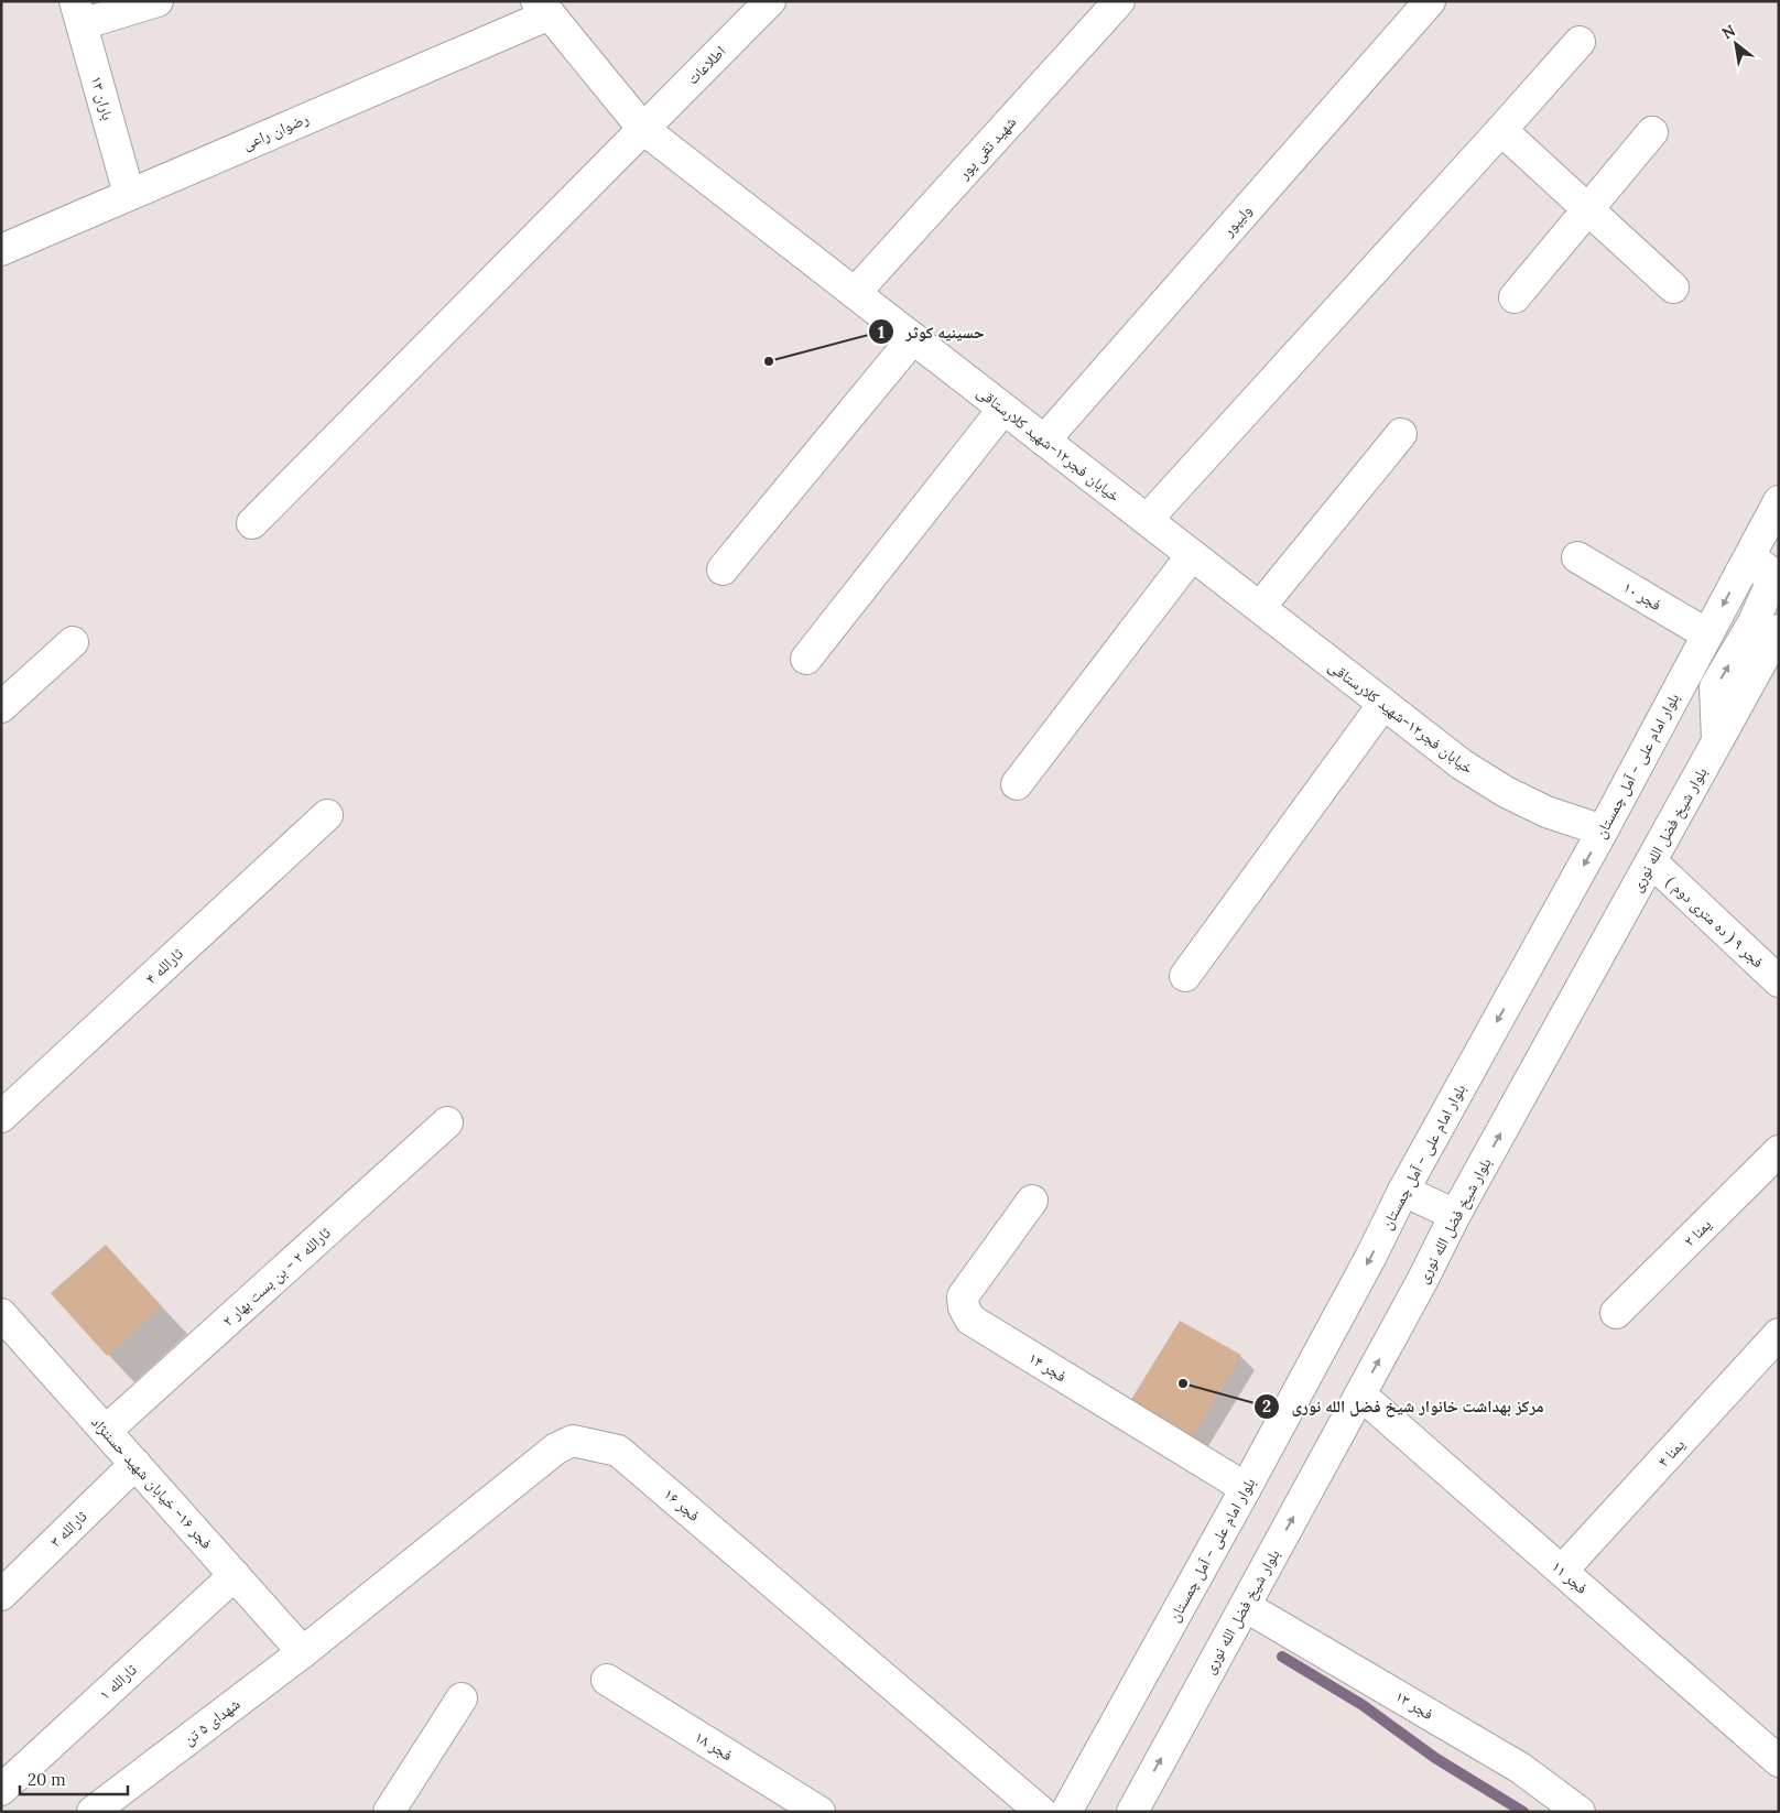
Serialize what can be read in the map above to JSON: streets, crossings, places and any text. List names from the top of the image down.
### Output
{
  "streets": {
    "street": [
      "اطلاعات",
      "باران ۱۳",
      "رضوان راعی",
      "شهید تقی پور",
      "ولیپور",
      "خيابان فجر۱۲-شهيد كلارستاقی",
      "فجر ۱۰",
      "بلوار امام علی - آمل چمستان",
      "بلوار شیخ فضل الله نوری",
      "فجر ۹ ( ده متری دوم )",
      "ثارالله ۴",
      "یمنا ۲",
      "ثارالله ۲ - بن بست بهار ۲",
      "فجر ۱۴",
      "یمنا ۴",
      "فجر ۱۶- خیابان شهید حسننژاد",
      "فجر ۱۶",
      "ثارالله ۳",
      "فجر ۱۱",
      "ثارالله ۱",
      "فجر ۱۳",
      "شهدای ۵ تن",
      "فجر ۱۸"
    ]
  },
  "crossings": [
    ["اطلاعات", "خيابان فجر۱۲-شهيد كلارستاقی"],
    ["باران ۱۳", "رضوان راعی"],
    ["رضوان راعی", "خيابان فجر۱۲-شهيد كلارستاقی"],
    ["شهید تقی پور", "خيابان فجر۱۲-شهيد كلارستاقی"],
    ["ولیپور", "خيابان فجر۱۲-شهيد كلارستاقی"],
    ["خيابان فجر۱۲-شهيد كلارستاقی", "بلوار امام علی - آمل چمستان"],
    ["فجر ۱۰", "بلوار امام علی - آمل چمستان"],
    ["بلوار امام علی - آمل چمستان", "فجر ۱۴"],
    ["بلوار شیخ فضل الله نوری", "فجر ۹ ( ده متری دوم )"],
    ["بلوار شیخ فضل الله نوری", "فجر ۱۱"],
    ["بلوار شیخ فضل الله نوری", "فجر ۱۳"],
    ["ثارالله ۲ - بن بست بهار ۲", "فجر ۱۶- خیابان شهید حسننژاد"],
    ["یمنا ۴", "فجر ۱۱"],
    ["فجر ۱۶- خیابان شهید حسننژاد", "فجر ۱۶"],
    ["فجر ۱۶- خیابان شهید حسننژاد", "ثارالله ۳"],
    ["فجر ۱۶- خیابان شهید حسننژاد", "ثارالله ۱"],
    ["فجر ۱۶- خیابان شهید حسننژاد", "شهدای ۵ تن"],
    ["فجر ۱۶", "شهدای ۵ تن"]
  ],
  "one_way": ["بلوار امام علی - آمل چمستان", "بلوار شیخ فضل الله نوری"],
  "places": ["حسینیه کوثر", "مرکز بهداشت خانوار شیخ فضل الله نوری"],
  "scale_bar": "20 m",
  "north": "top left"
}
